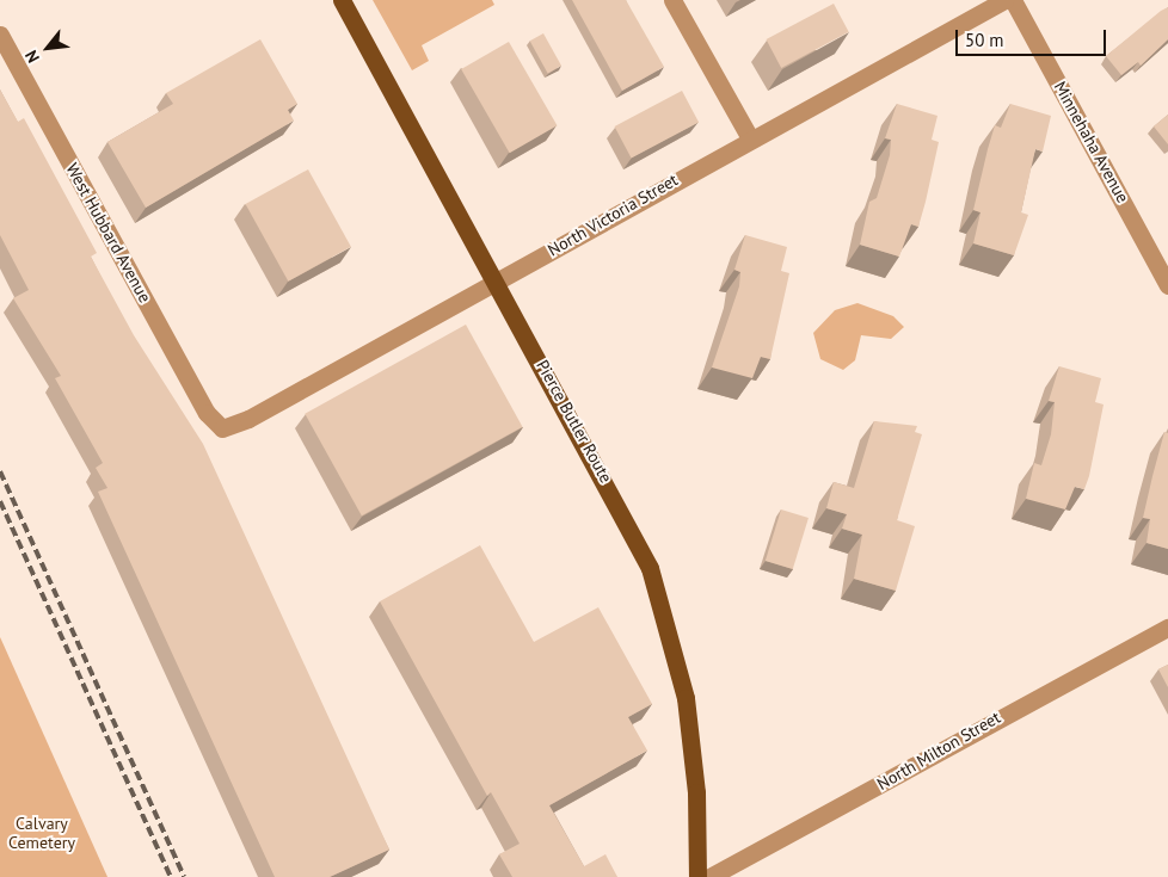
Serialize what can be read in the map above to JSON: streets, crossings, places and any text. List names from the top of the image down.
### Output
{
  "streets": {
    "main road": ["Pierce Butler Route"],
    "street": [
      "Minnehaha Avenue",
      "North Victoria Street",
      "West Hubbard Avenue",
      "North Milton Street"
    ]
  },
  "crossings": [
    ["North Victoria Street", "West Hubbard Avenue"],
    ["North Victoria Street", "Pierce Butler Route"]
  ],
  "parks": ["Calvary Cemetery"],
  "scale_bar": "50 m",
  "north": "bottom left"
}
